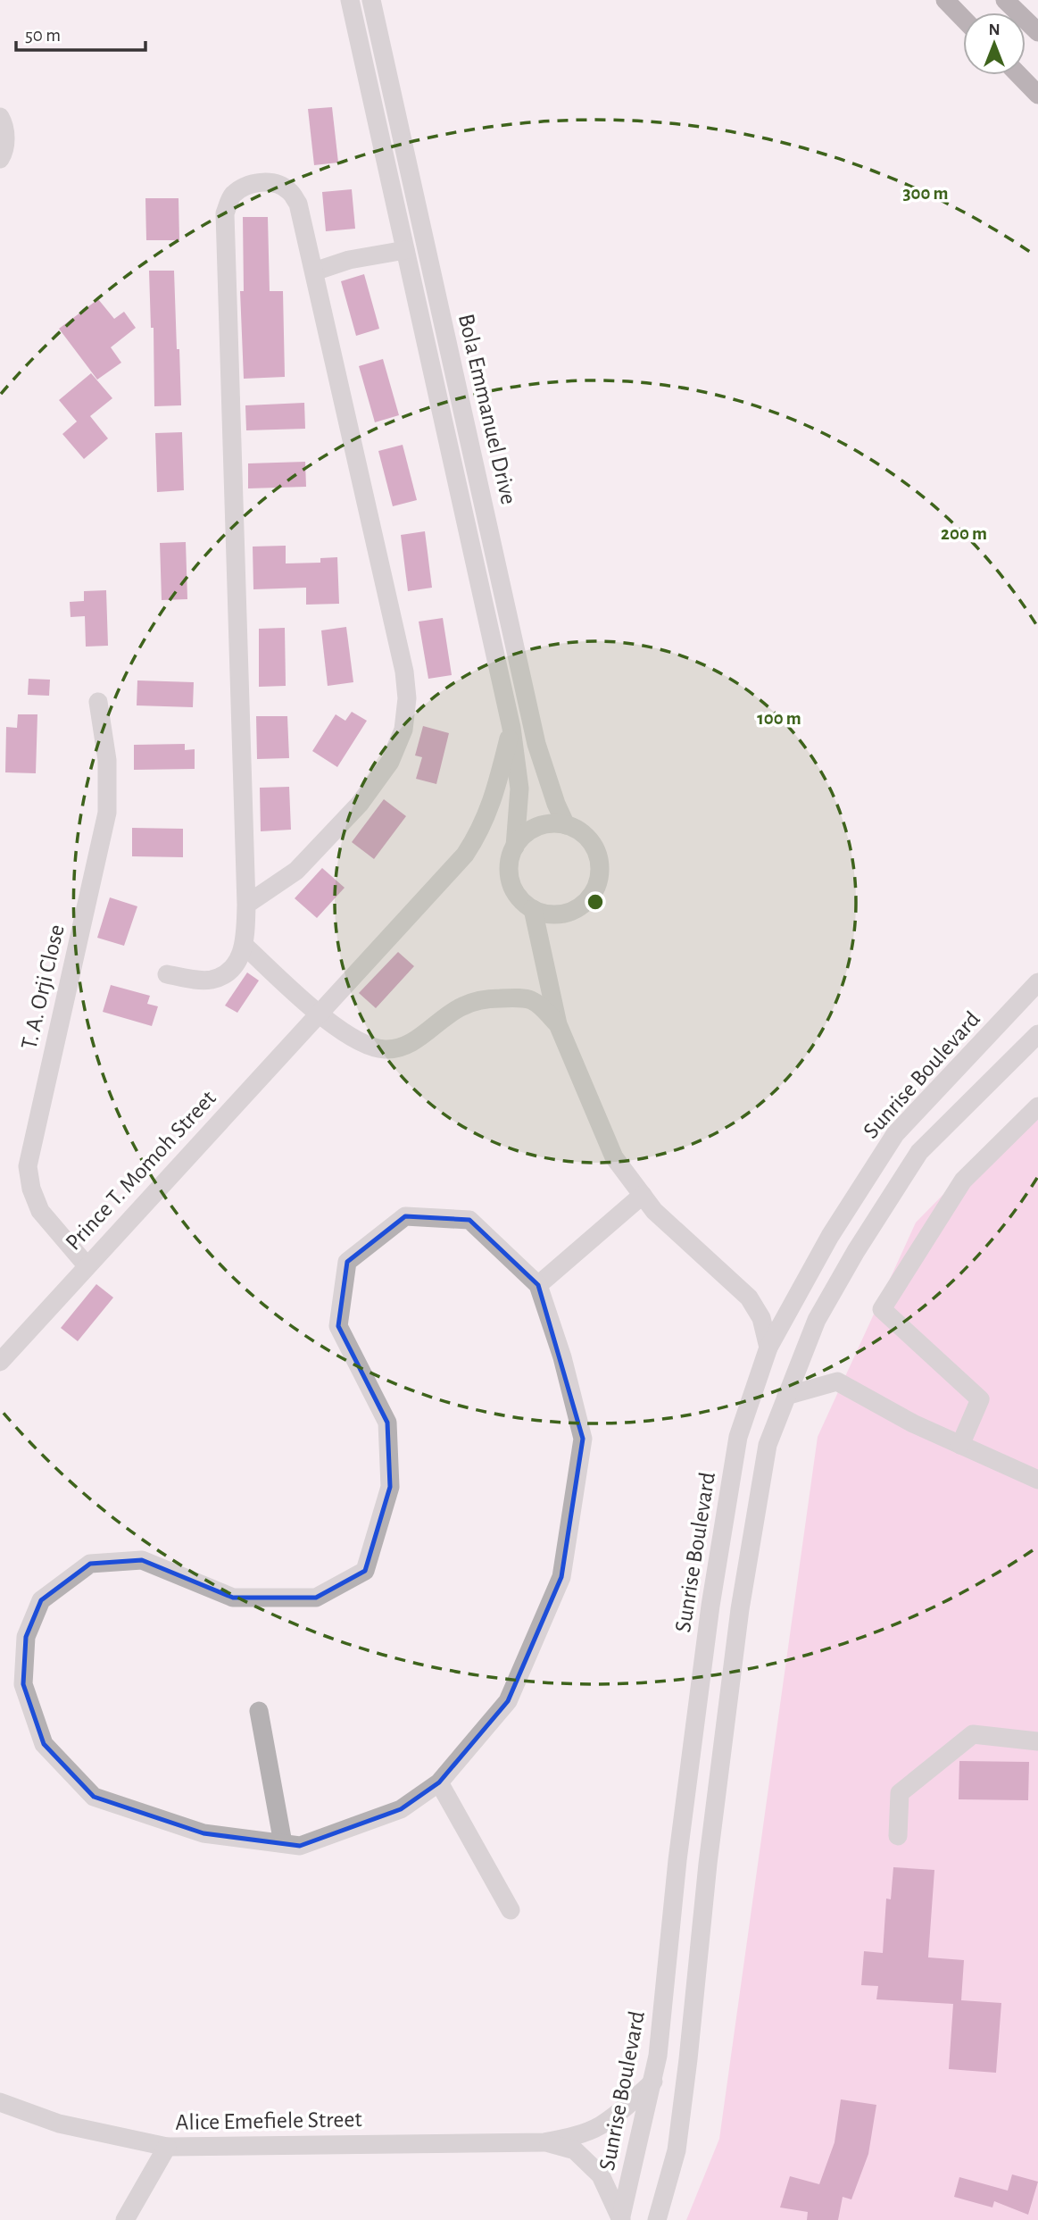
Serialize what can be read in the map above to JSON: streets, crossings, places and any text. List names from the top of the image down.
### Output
{
  "streets": {
    "street": [
      "Bola Emmanuel Drive",
      "T. A. Orji Close",
      "Sunrise Boulevard",
      "Prince T. Momoh Street",
      "Alice Emefiele Street"
    ]
  },
  "crossings": [
    ["Bola Emmanuel Drive", "Prince T. Momoh Street"],
    ["T. A. Orji Close", "Prince T. Momoh Street"],
    ["Sunrise Boulevard", "Alice Emefiele Street"]
  ],
  "scale_bar": "50 m",
  "north": "top",
  "rings": ["300 m", "200 m", "100 m"]
}
